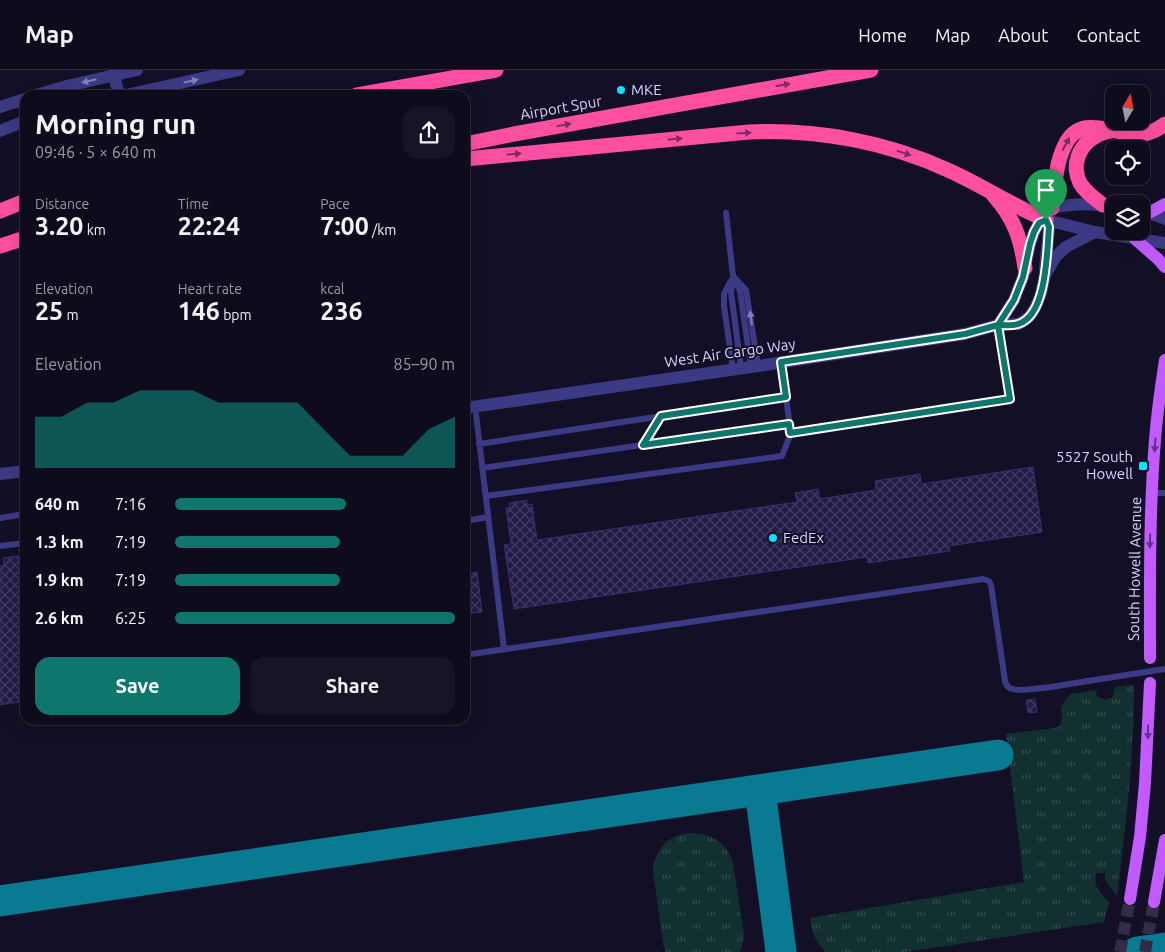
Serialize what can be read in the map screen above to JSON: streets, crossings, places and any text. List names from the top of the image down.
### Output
{
  "streets": {
    "highway": ["Airport Spur"],
    "main road": ["South Howell Avenue"],
    "street": ["West Air Cargo Way"]
  },
  "one_way": ["South Howell Avenue"],
  "places": {
    "other": ["MKE", "FedEx"],
    "transit": ["5527 South Howell"]
  },
  "north": "top",
  "page": {
    "header": "Map",
    "nav": [
      "Home",
      "Map",
      "About",
      "Contact"
    ],
    "heading": ["Morning run", "09:46 · 5 × 640 m"],
    "stats": [
      ["Distance", "3.20 km"],
      ["Time", "22:24"],
      ["Pace", "7:00 /km"],
      ["Elevation", "25 m"],
      ["Heart rate", "146 bpm"],
      ["kcal", "236"]
    ],
    "chart": ["Elevation", "85–90 m"],
    "list": [
      {
        "name": "640 m",
        "note": "7:16"
      },
      {
        "name": "1.3 km",
        "note": "7:19"
      },
      {
        "name": "1.9 km",
        "note": "7:19"
      },
      {
        "name": "2.6 km",
        "note": "6:25"
      }
    ],
    "buttons": ["Save", "Share"]
  }
}
